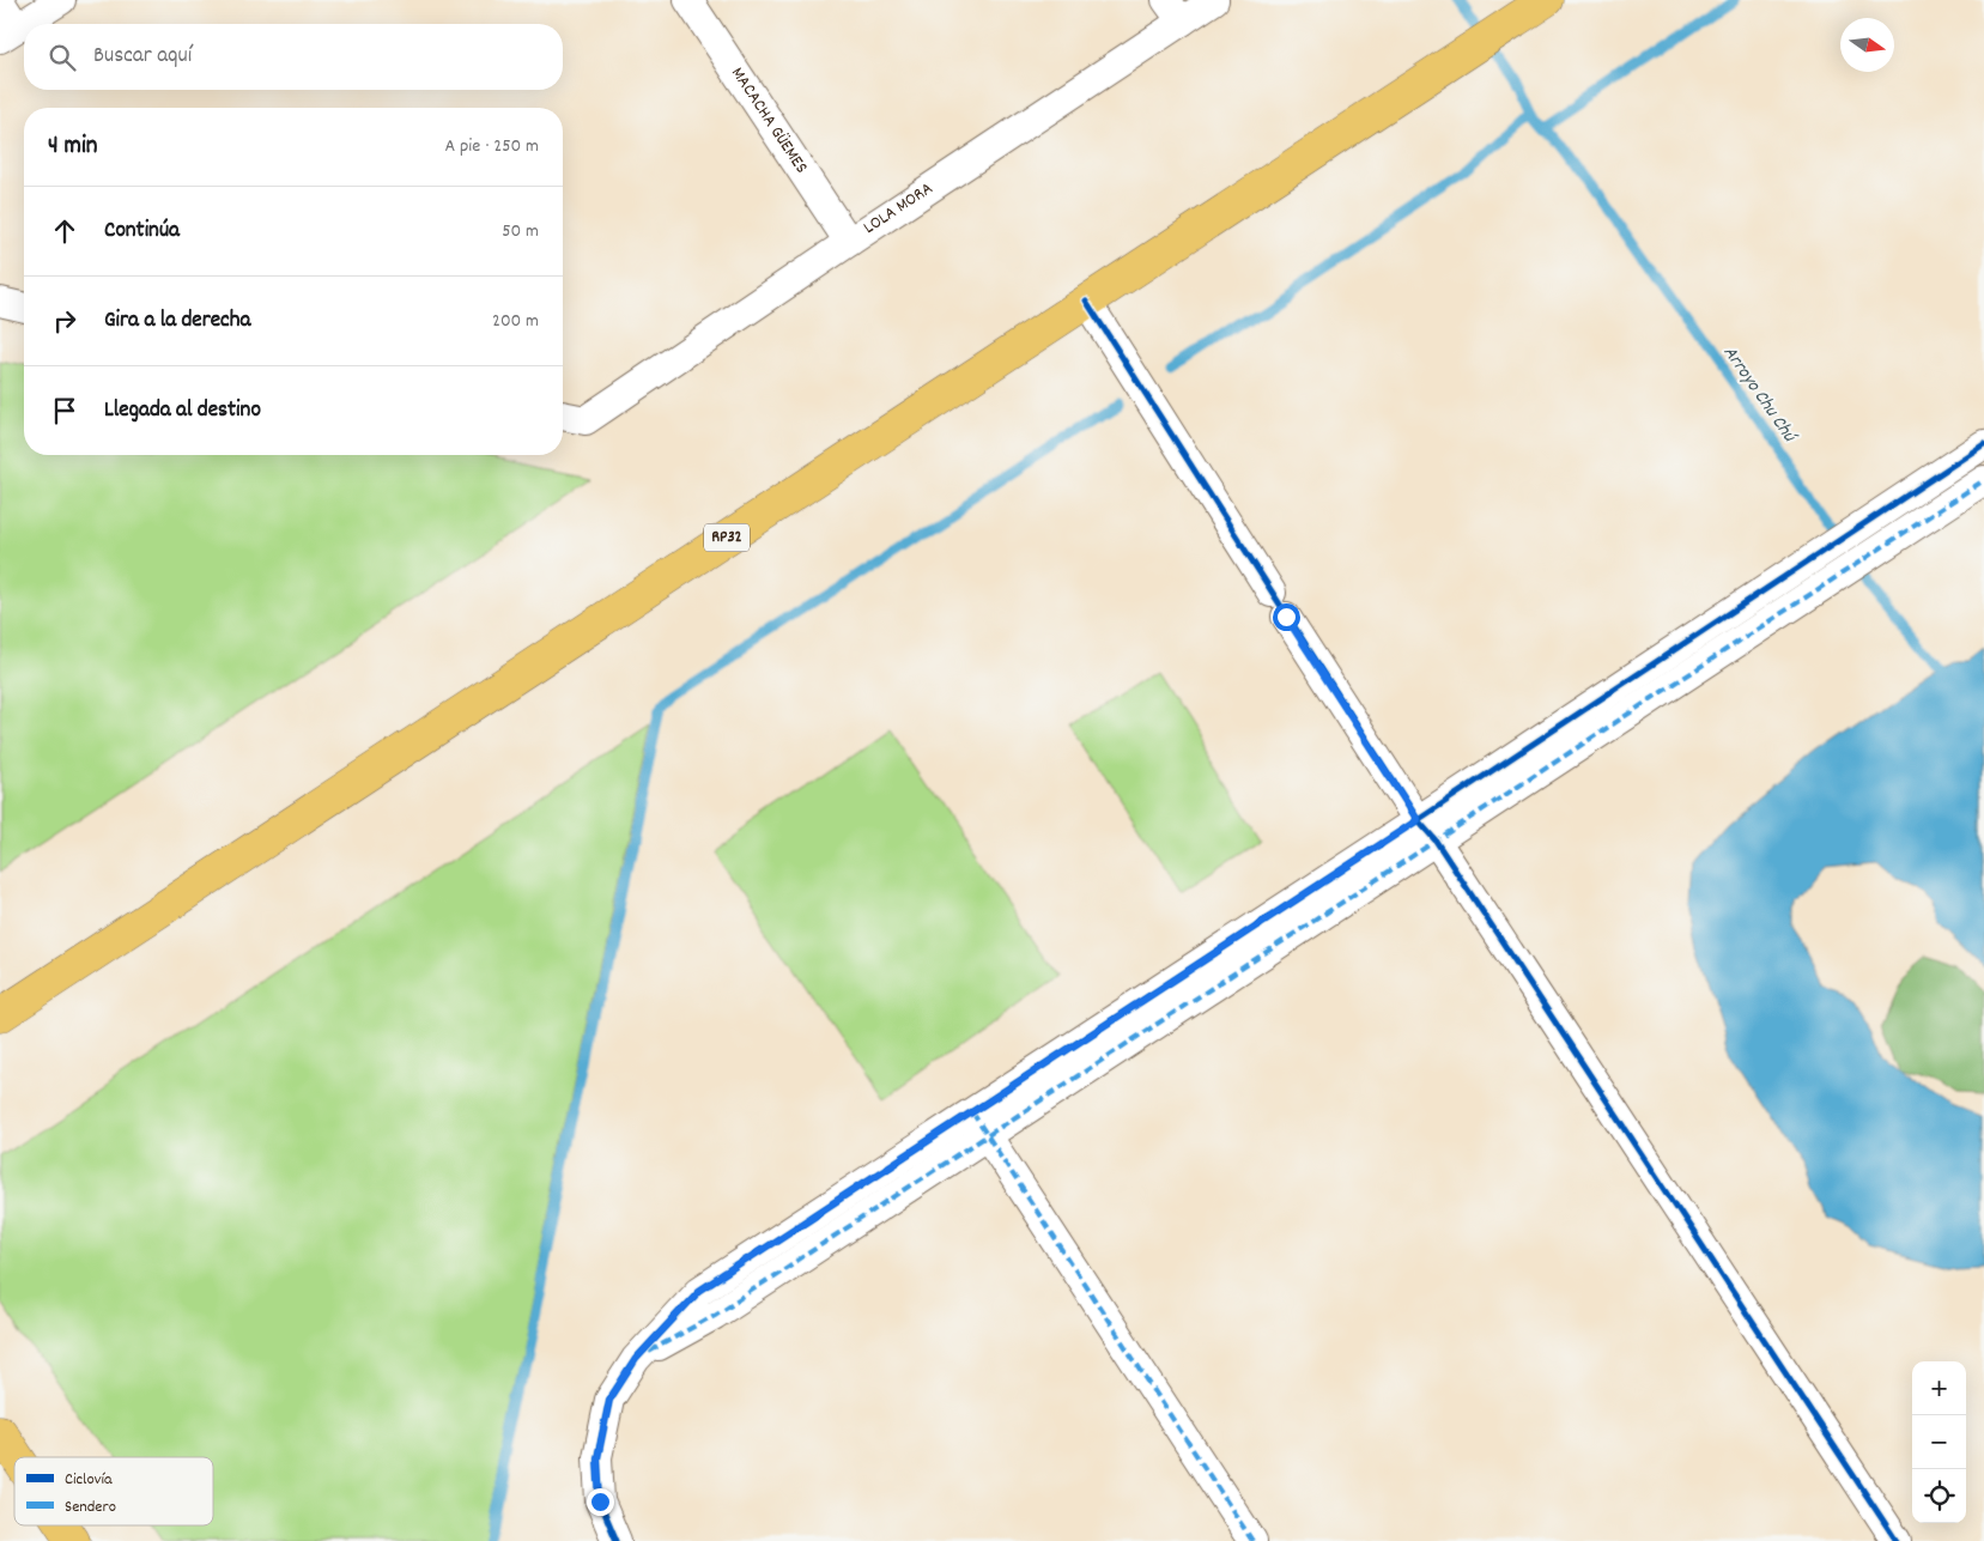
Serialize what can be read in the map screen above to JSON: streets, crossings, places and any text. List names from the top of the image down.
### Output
{
  "streets": {
    "main road": ["RP32"],
    "street": ["MACACHA GÜEMES", "LOLA MORA"]
  },
  "crossings": [
    ["MACACHA GÜEMES", "LOLA MORA"]
  ],
  "water": ["Arroyo Chu Chú"],
  "legend": ["Ciclovía", "Sendero"],
  "north": "right",
  "page": {
    "search": "Buscar aquí",
    "heading": ["4 min", "A pie · 250 m"],
    "list": [
      ["Continúa", "50 m"],
      ["Gira a la derecha", "200 m"],
      "Llegada al destino"
    ],
    "map_buttons": ["+", "−"]
  }
}
